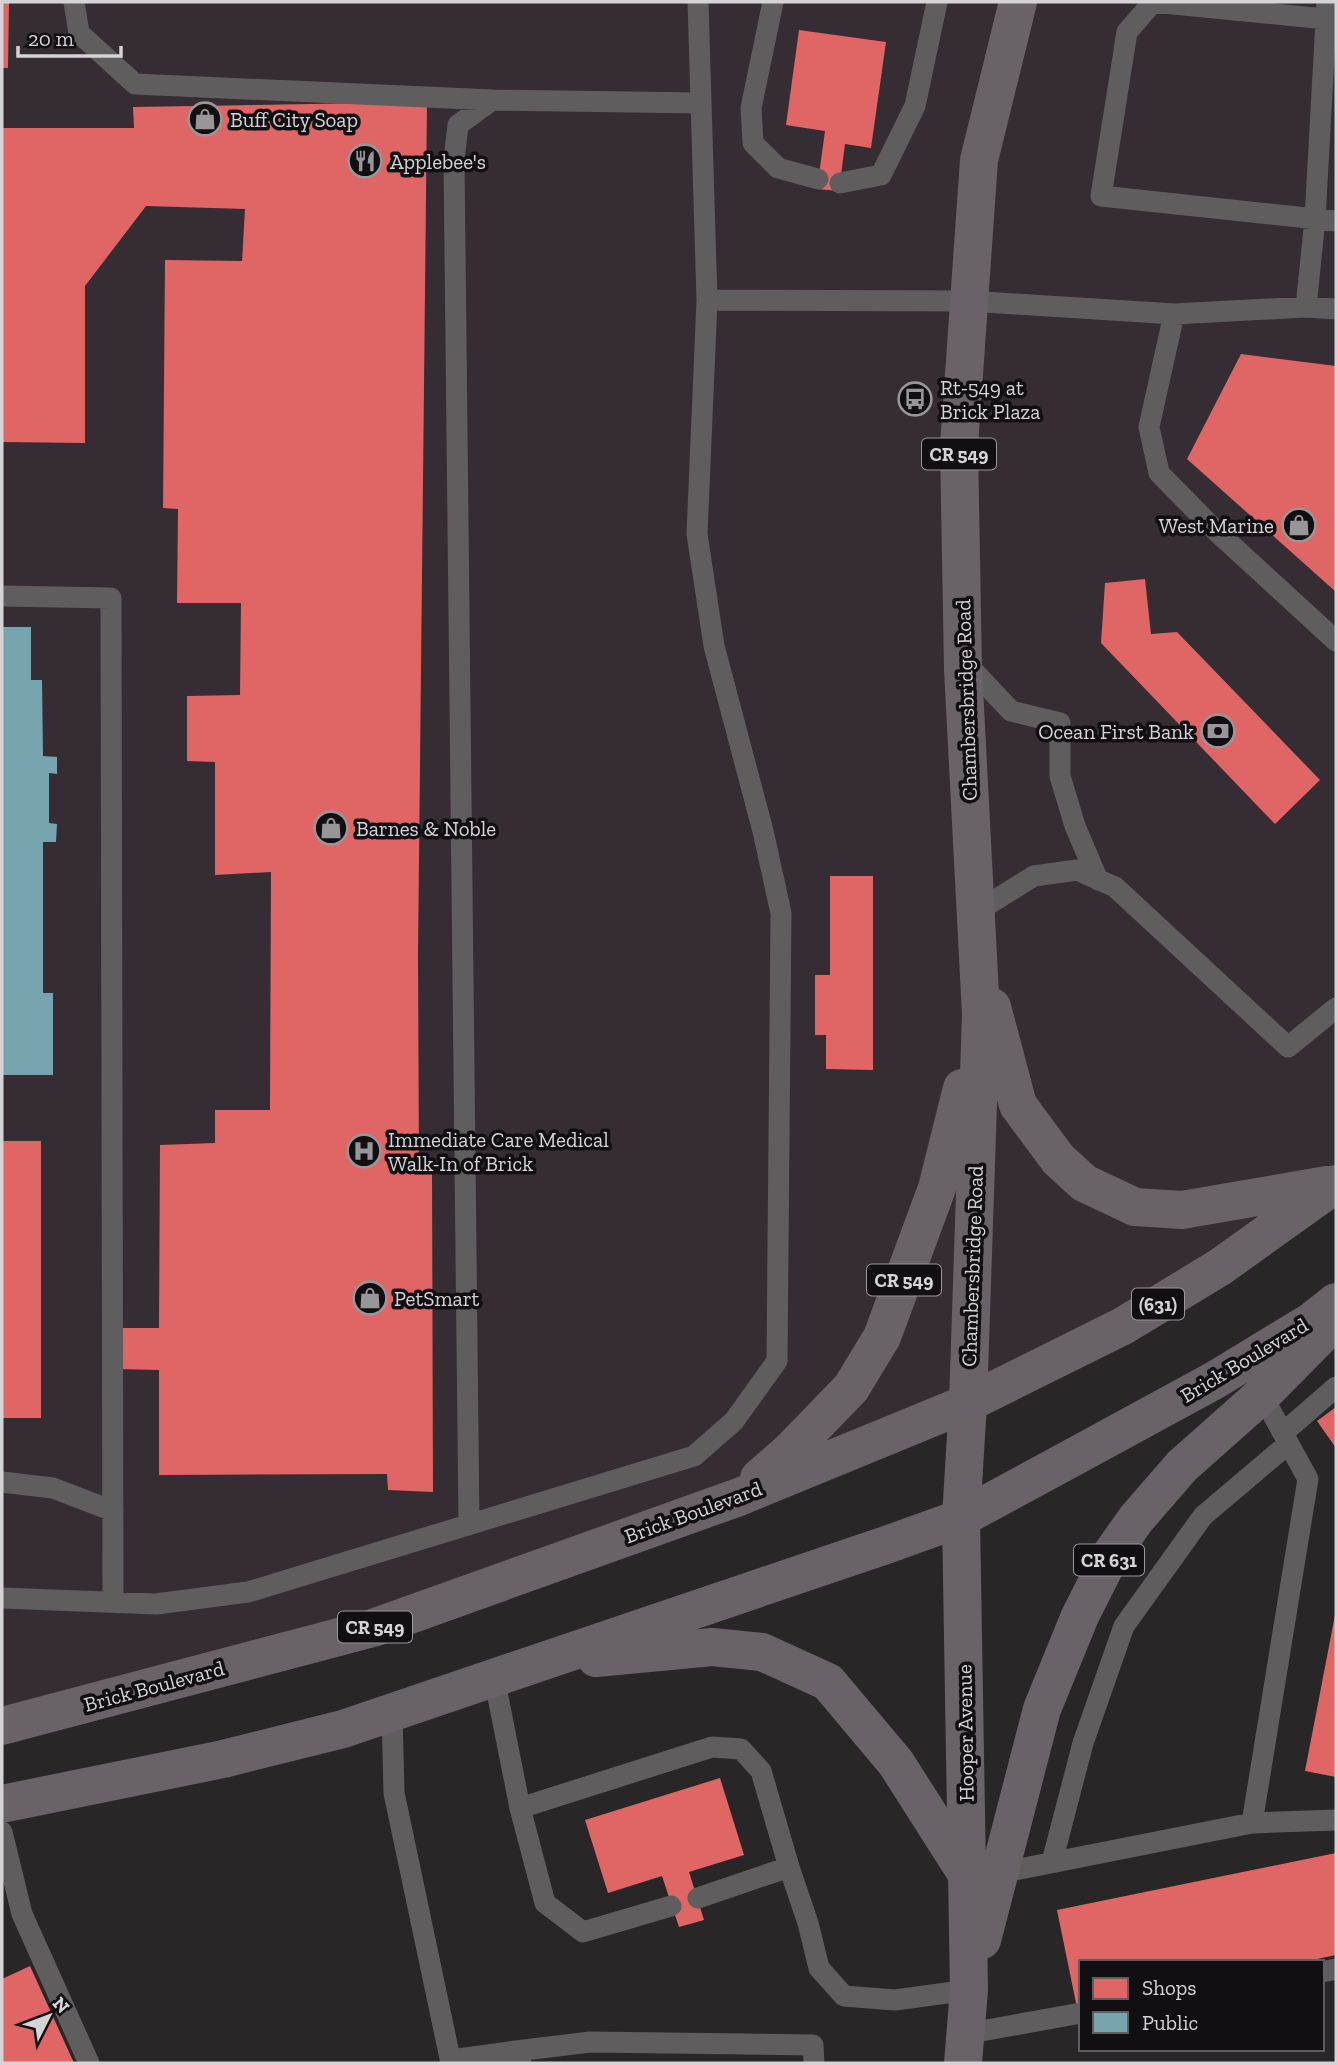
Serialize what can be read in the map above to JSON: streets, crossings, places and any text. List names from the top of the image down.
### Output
{
  "streets": {
    "main road": [
      "CR 549",
      "Chambersbridge Road",
      "(631)",
      "Brick Boulevard",
      "CR 631",
      "Hooper Avenue"
    ]
  },
  "crossings": [
    ["CR 549", "Chambersbridge Road"],
    ["CR 549", "Brick Boulevard"],
    ["Chambersbridge Road", "Brick Boulevard"],
    ["Chambersbridge Road", "Hooper Avenue"],
    ["Brick Boulevard", "Hooper Avenue"],
    ["CR 631", "Hooper Avenue"]
  ],
  "places": {
    "shop": [
      "Buff City Soap",
      "West Marine",
      "Barnes & Noble",
      "PetSmart"
    ],
    "restaurant": ["Applebee's"],
    "bus stop": ["Rt-549 at Brick Plaza"],
    "bank": ["Ocean First Bank"],
    "hospital": ["Immediate Care Medical Walk-In of Brick"]
  },
  "legend": ["Shops", "Public"],
  "scale_bar": "20 m",
  "north": "top right"
}
